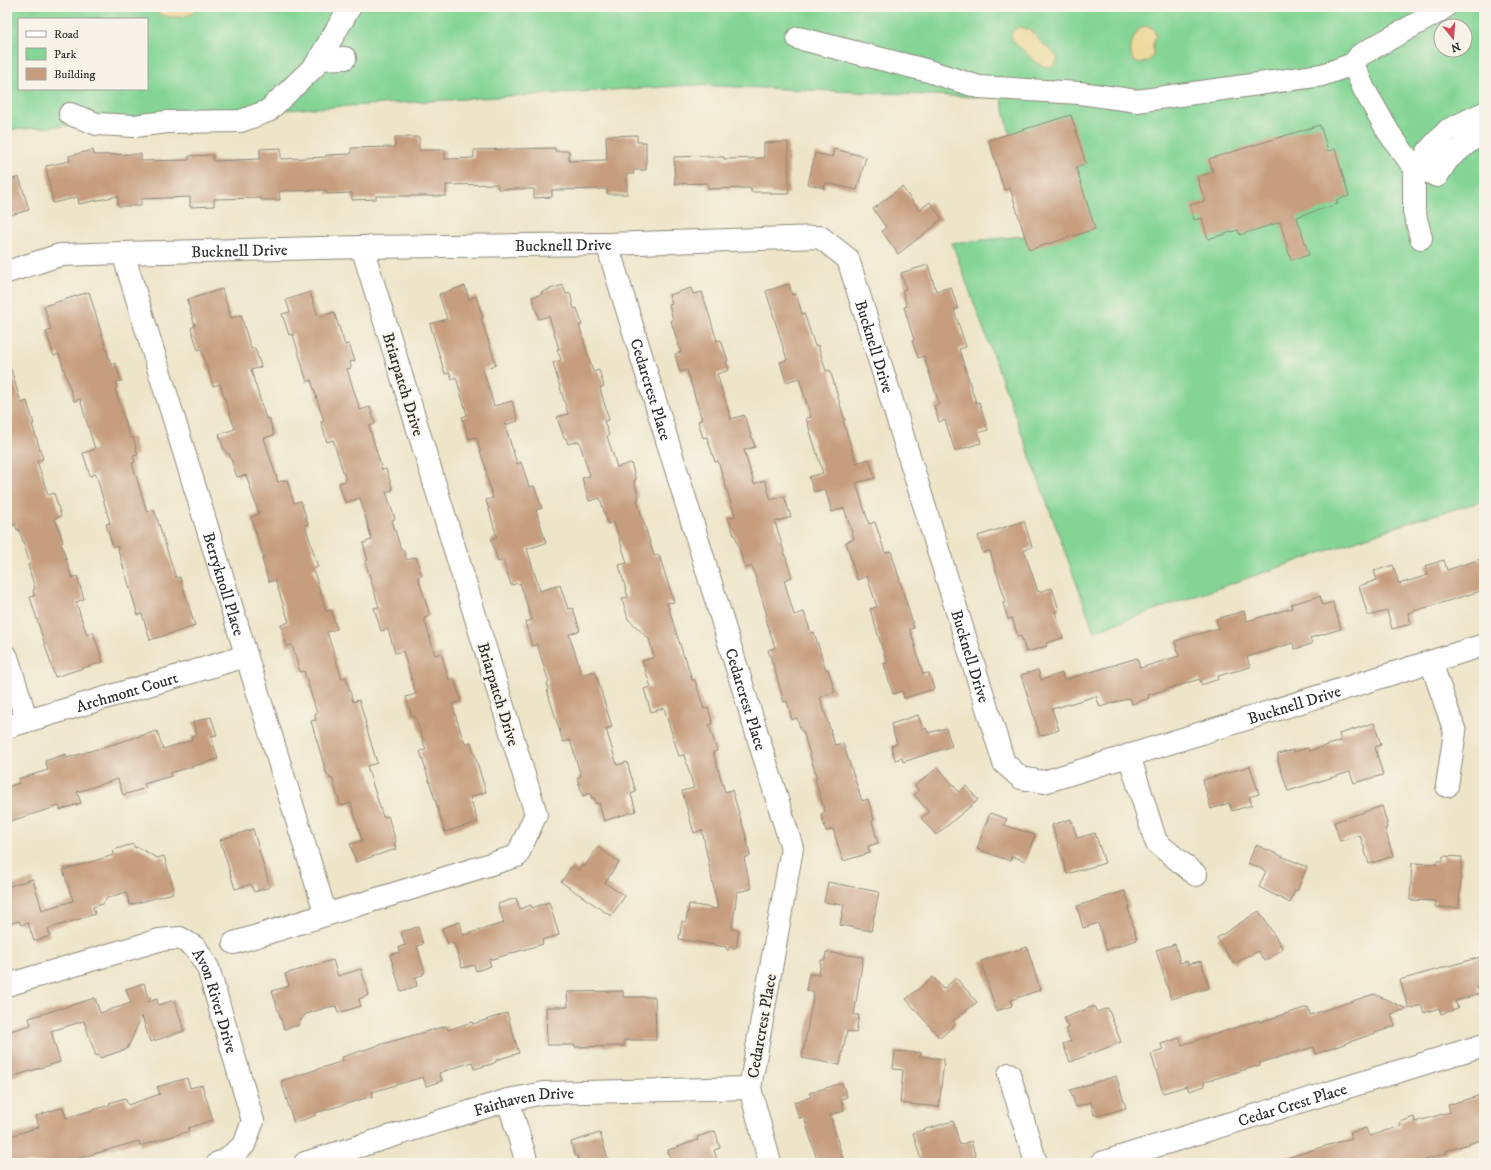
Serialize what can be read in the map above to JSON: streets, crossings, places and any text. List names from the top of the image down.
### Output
{
  "streets": {
    "street": [
      "Bucknell Drive",
      "Briarpatch Drive",
      "Cedarcrest Place",
      "Berryknoll Place",
      "Archmont Court",
      "Avon River Drive",
      "Fairhaven Drive",
      "Cedar Crest Place"
    ]
  },
  "crossings": [
    ["Bucknell Drive", "Briarpatch Drive"],
    ["Bucknell Drive", "Cedarcrest Place"],
    ["Bucknell Drive", "Berryknoll Place"],
    ["Briarpatch Drive", "Berryknoll Place"],
    ["Cedarcrest Place", "Fairhaven Drive"],
    ["Berryknoll Place", "Archmont Court"]
  ],
  "legend": ["Road", "Park", "Building"],
  "north": "bottom"
}
